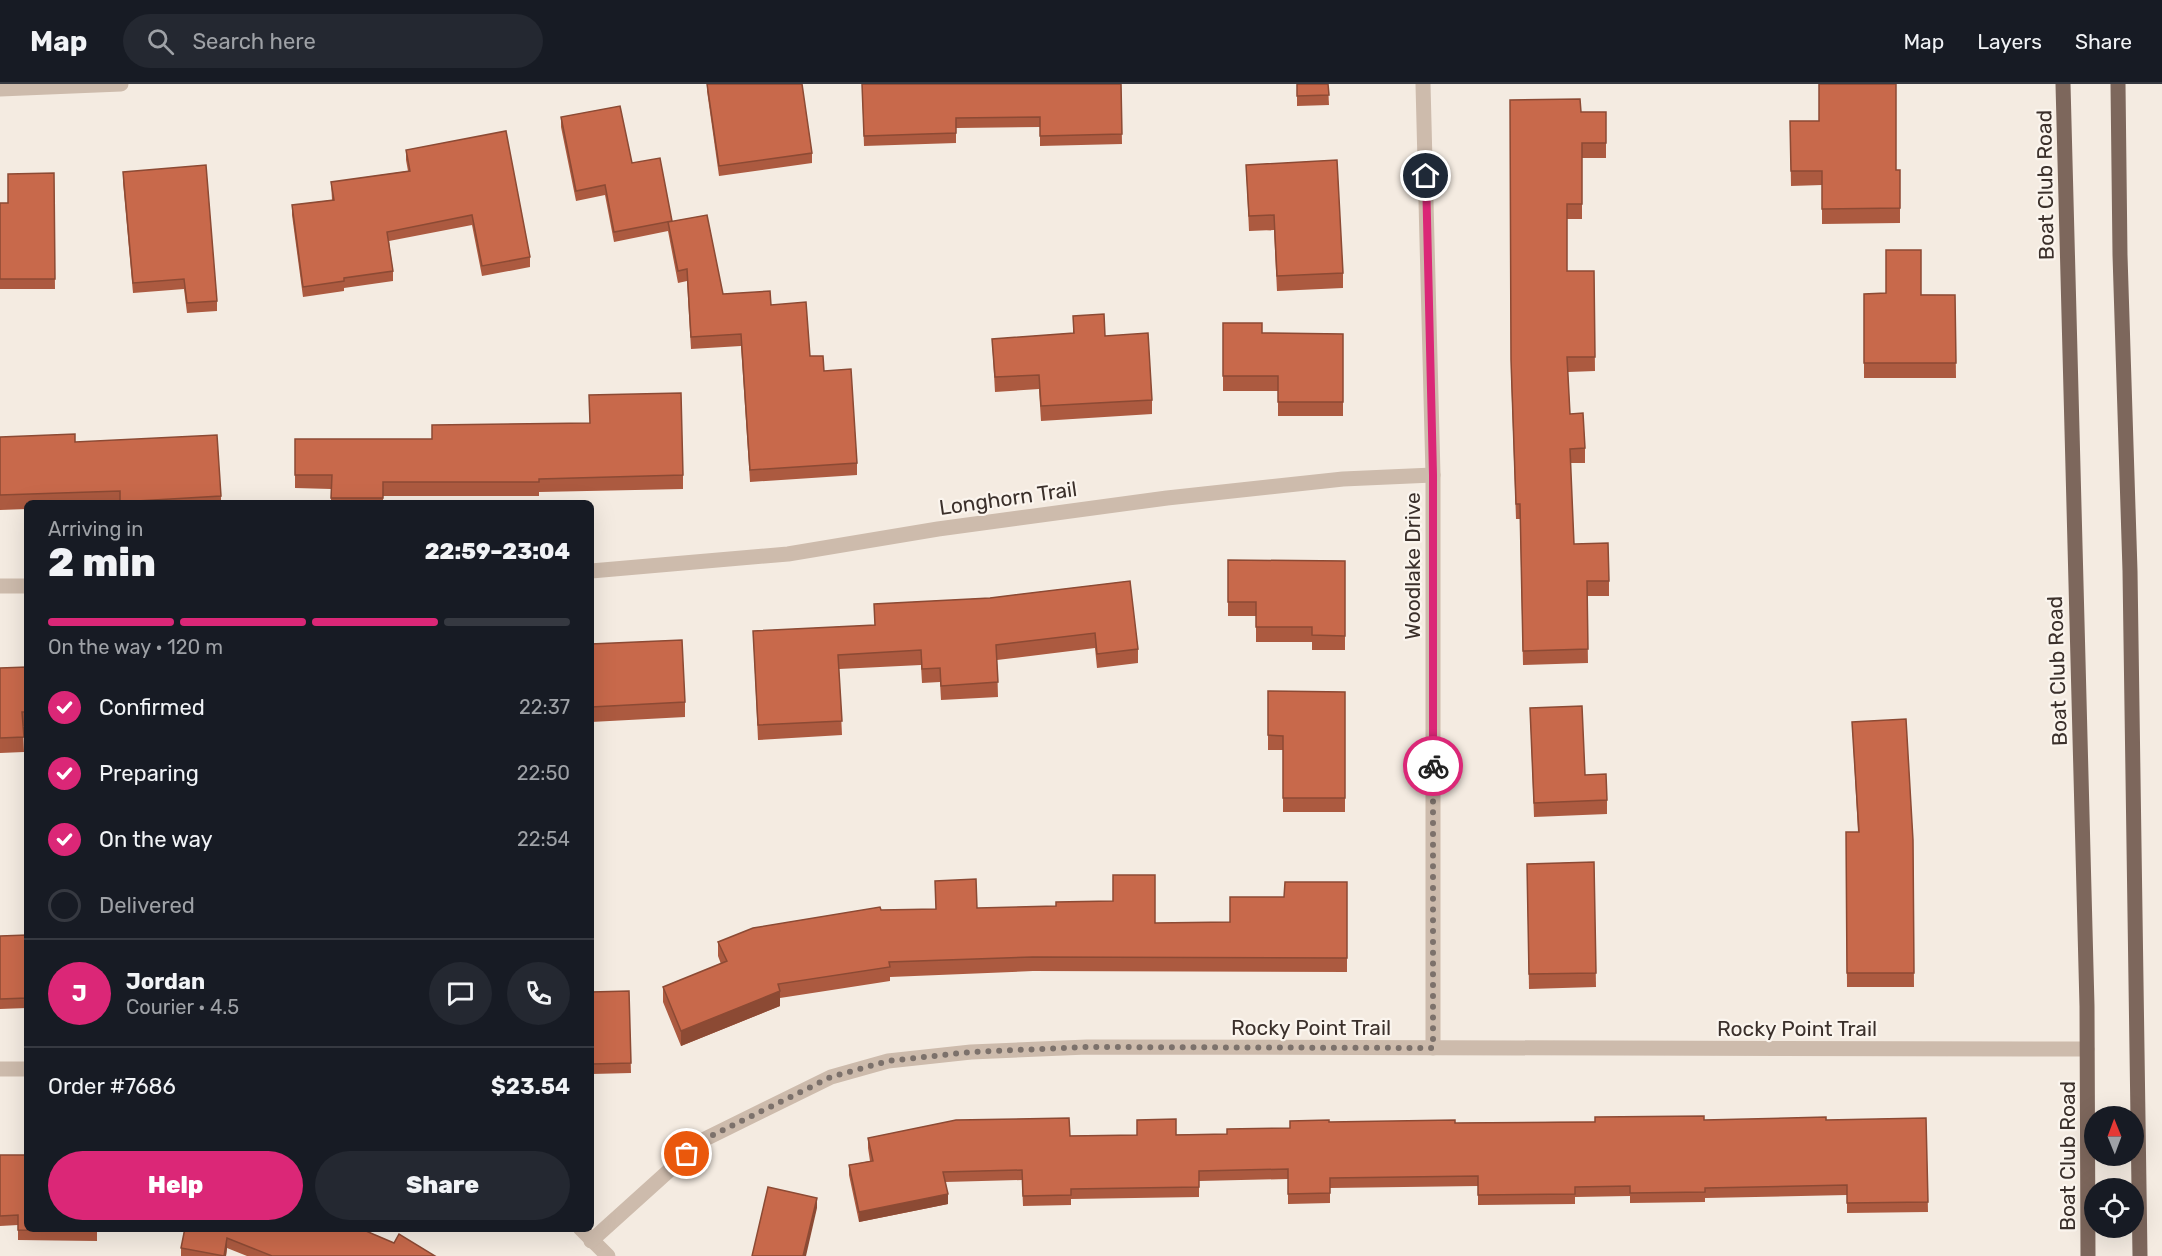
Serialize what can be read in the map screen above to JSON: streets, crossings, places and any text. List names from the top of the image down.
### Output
{
  "streets": {
    "main road": ["Boat Club Road"],
    "street": ["Longhorn Trail", "Woodlake Drive", "Rocky Point Trail"]
  },
  "crossings": [
    ["Boat Club Road", "Rocky Point Trail"],
    ["Longhorn Trail", "Woodlake Drive"],
    ["Woodlake Drive", "Rocky Point Trail"]
  ],
  "north": "top",
  "page": {
    "header": "Map",
    "search": "Search here",
    "nav": ["Map", "Layers", "Share"],
    "heading": ["2 min", "Arriving in", "22:59–23:04"],
    "panel": [
      "Jordan",
      "Courier · 4.5",
      "Order #7686",
      "$23.54"
    ],
    "bar": "On the way · 120 m",
    "list": [
      ["Confirmed", "22:37"],
      ["Preparing", "22:50"],
      ["On the way", "22:54"],
      "Delivered"
    ],
    "round": "J",
    "buttons": ["Help", "Share"]
  }
}
